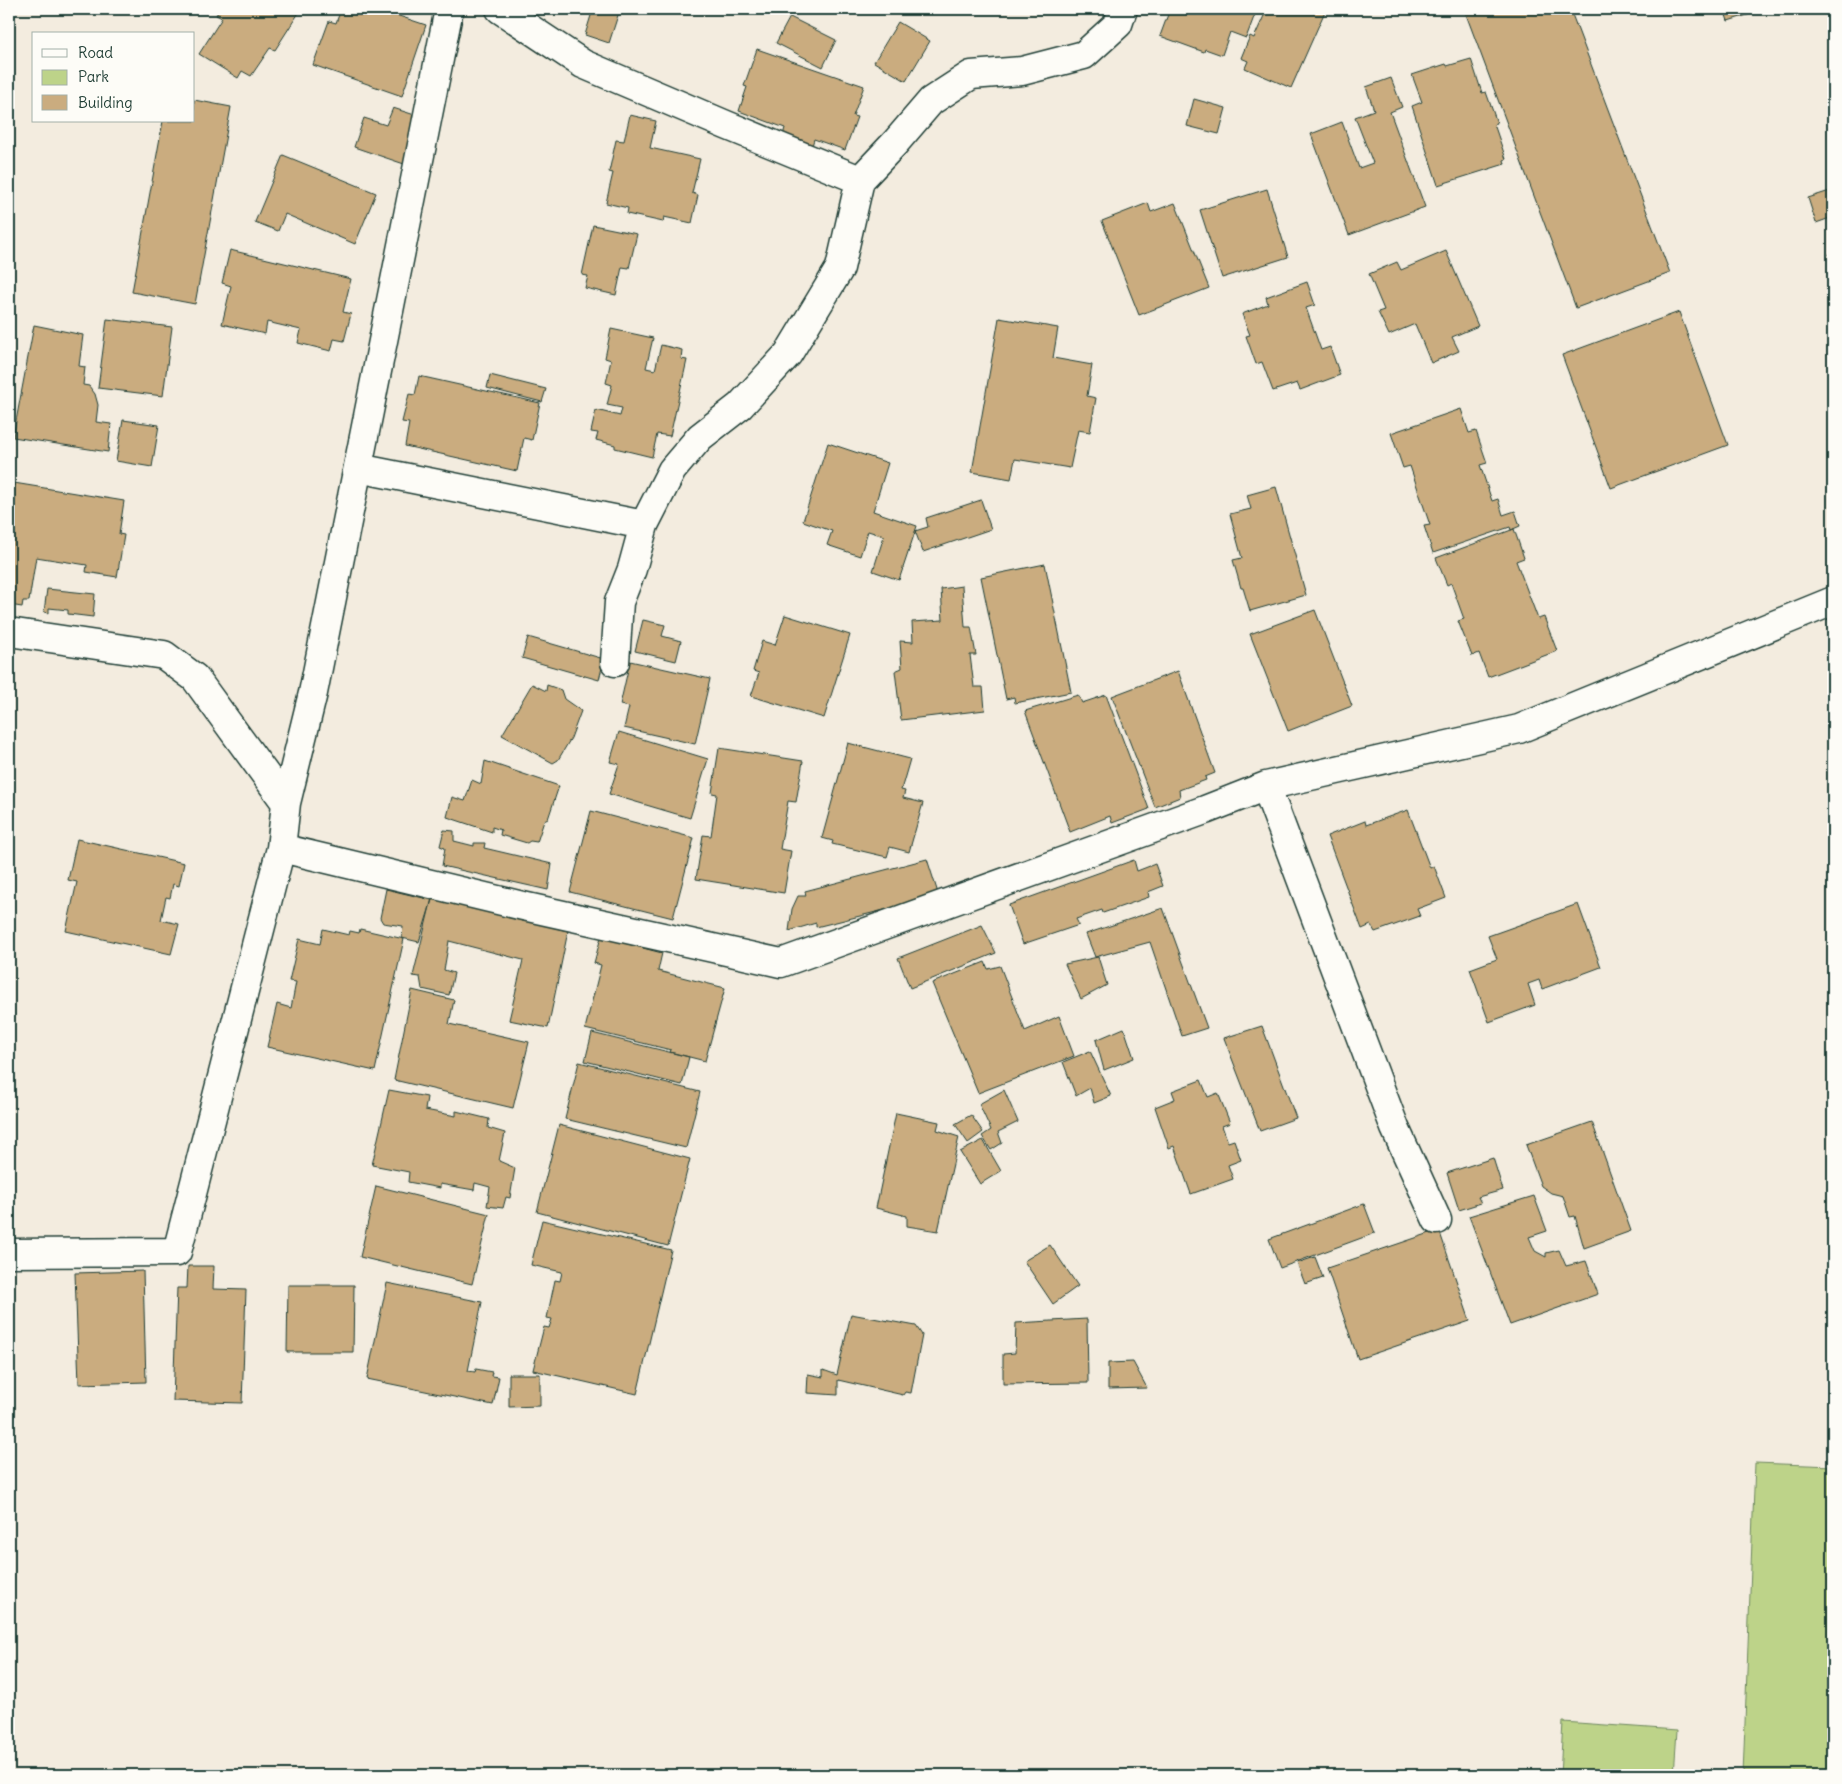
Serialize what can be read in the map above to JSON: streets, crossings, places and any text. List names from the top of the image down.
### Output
{
  "legend": ["Road", "Park", "Building"]
}
